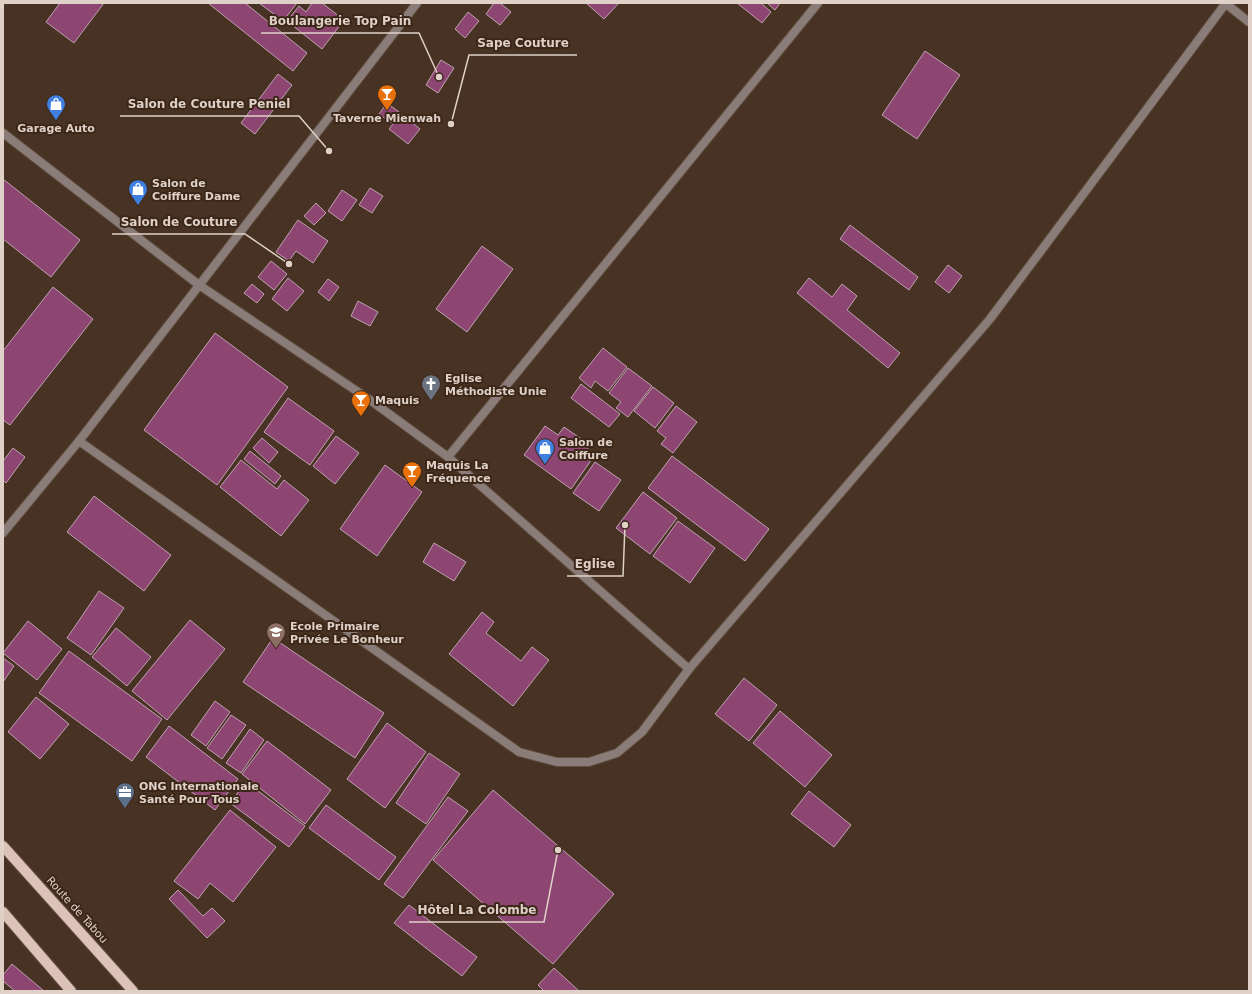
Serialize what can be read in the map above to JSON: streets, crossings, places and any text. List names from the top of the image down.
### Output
{
  "streets": {
    "main road": ["Route de Tabou"]
  },
  "places": {
    "other": [
      "Boulangerie Top Pain",
      "Sape Couture",
      "Salon de Couture Peniel",
      "Salon de Couture",
      "Eglise",
      "Hôtel La Colombe"
    ],
    "bar": ["Taverne Mienwah", "Maquis", "Maquis La Fréquence"],
    "shop": ["Garage Auto", "Salon de Coiffure Dame", "Salon de Coiffure"],
    "church": ["Eglise Méthodiste Unie"],
    "school or university": ["Ecole Primaire Privée Le Bonheur"],
    "office": ["ONG Internationale Santé Pour Tous"]
  }
}
